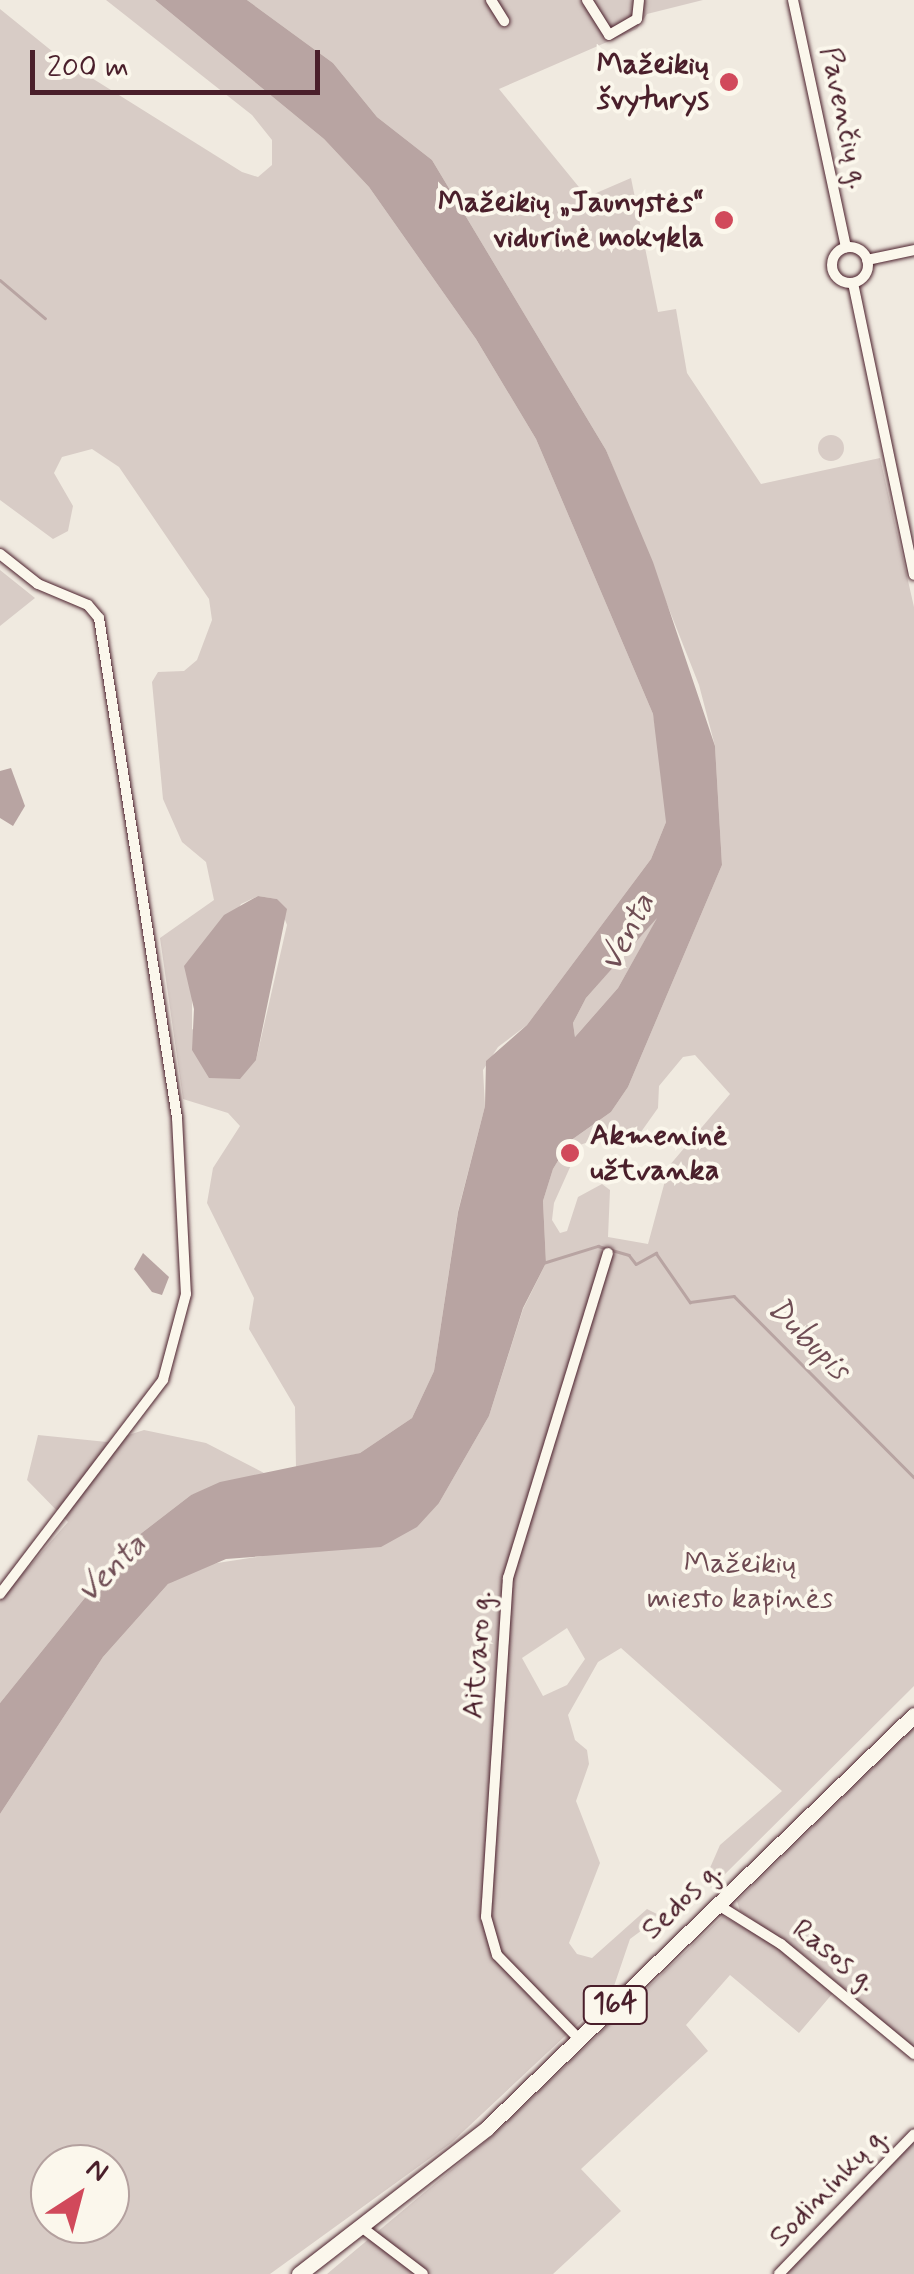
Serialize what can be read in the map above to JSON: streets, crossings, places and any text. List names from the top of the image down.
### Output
{
  "streets": {
    "main road": ["Sedos g.", "164"],
    "street": [
      "Pavenčių g.",
      "Aitvaro g.",
      "Rasos g.",
      "Sodininkų g."
    ]
  },
  "crossings": [
    ["Aitvaro g.", "Sedos g."],
    ["Sedos g.", "Rasos g."]
  ],
  "water": ["Venta", "Dubupis"],
  "parks": ["Mažeikių miesto kapinės"],
  "places": ["Mažeikių švyturys", "Mažeikių „Jaunystės“ vidurinė mokykla", "Akmeninė užtvanka"],
  "scale_bar": "200 m",
  "north": "top right"
}
